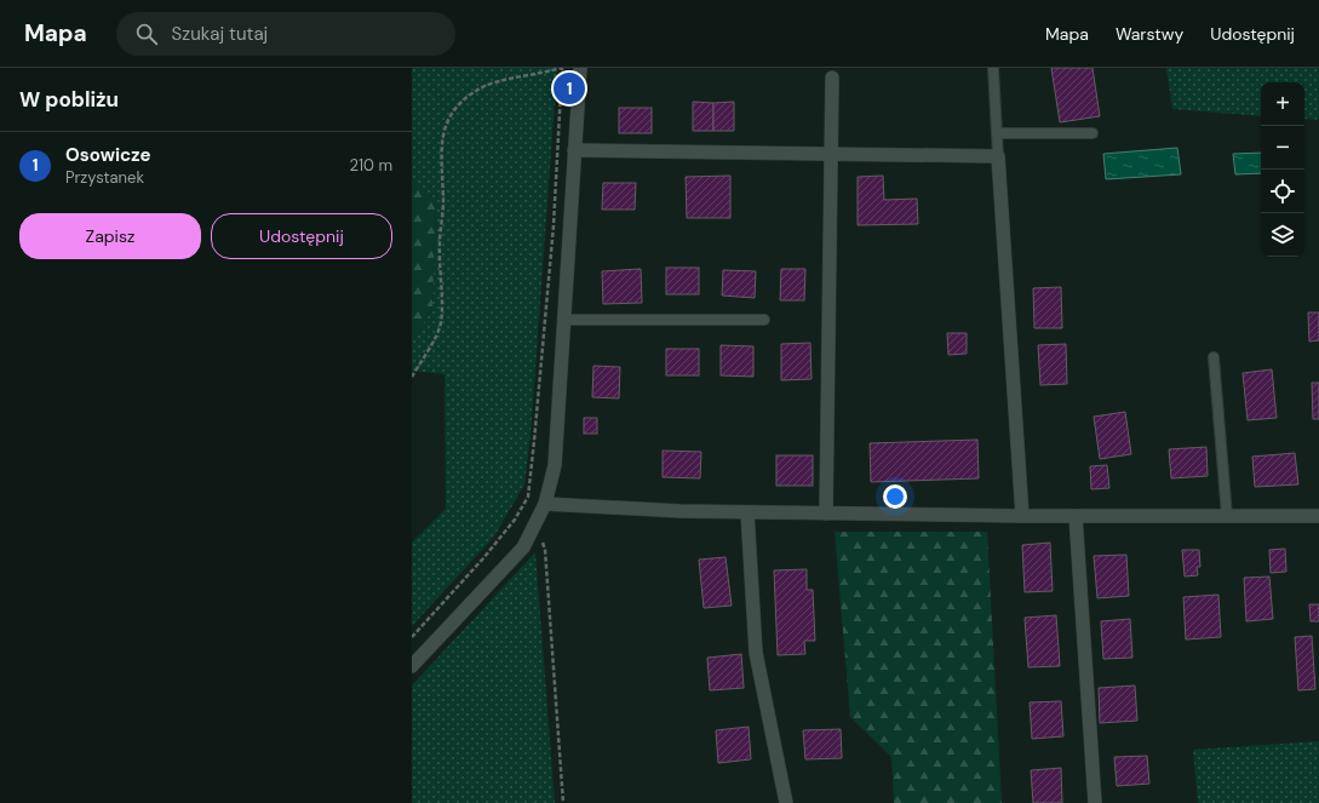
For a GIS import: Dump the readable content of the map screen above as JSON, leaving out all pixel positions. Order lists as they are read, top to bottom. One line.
{"page":{"header":"Mapa","search":"Szukaj tutaj","nav":["Mapa","Warstwy","Udostępnij"],"heading":"W pobliżu","pins":"1","map_buttons":["+","−"],"list":[{"mark":"1","name":"Osowicze","note":"Przystanek","value":"210 m"}],"buttons":["Zapisz","Udostępnij"]}}
